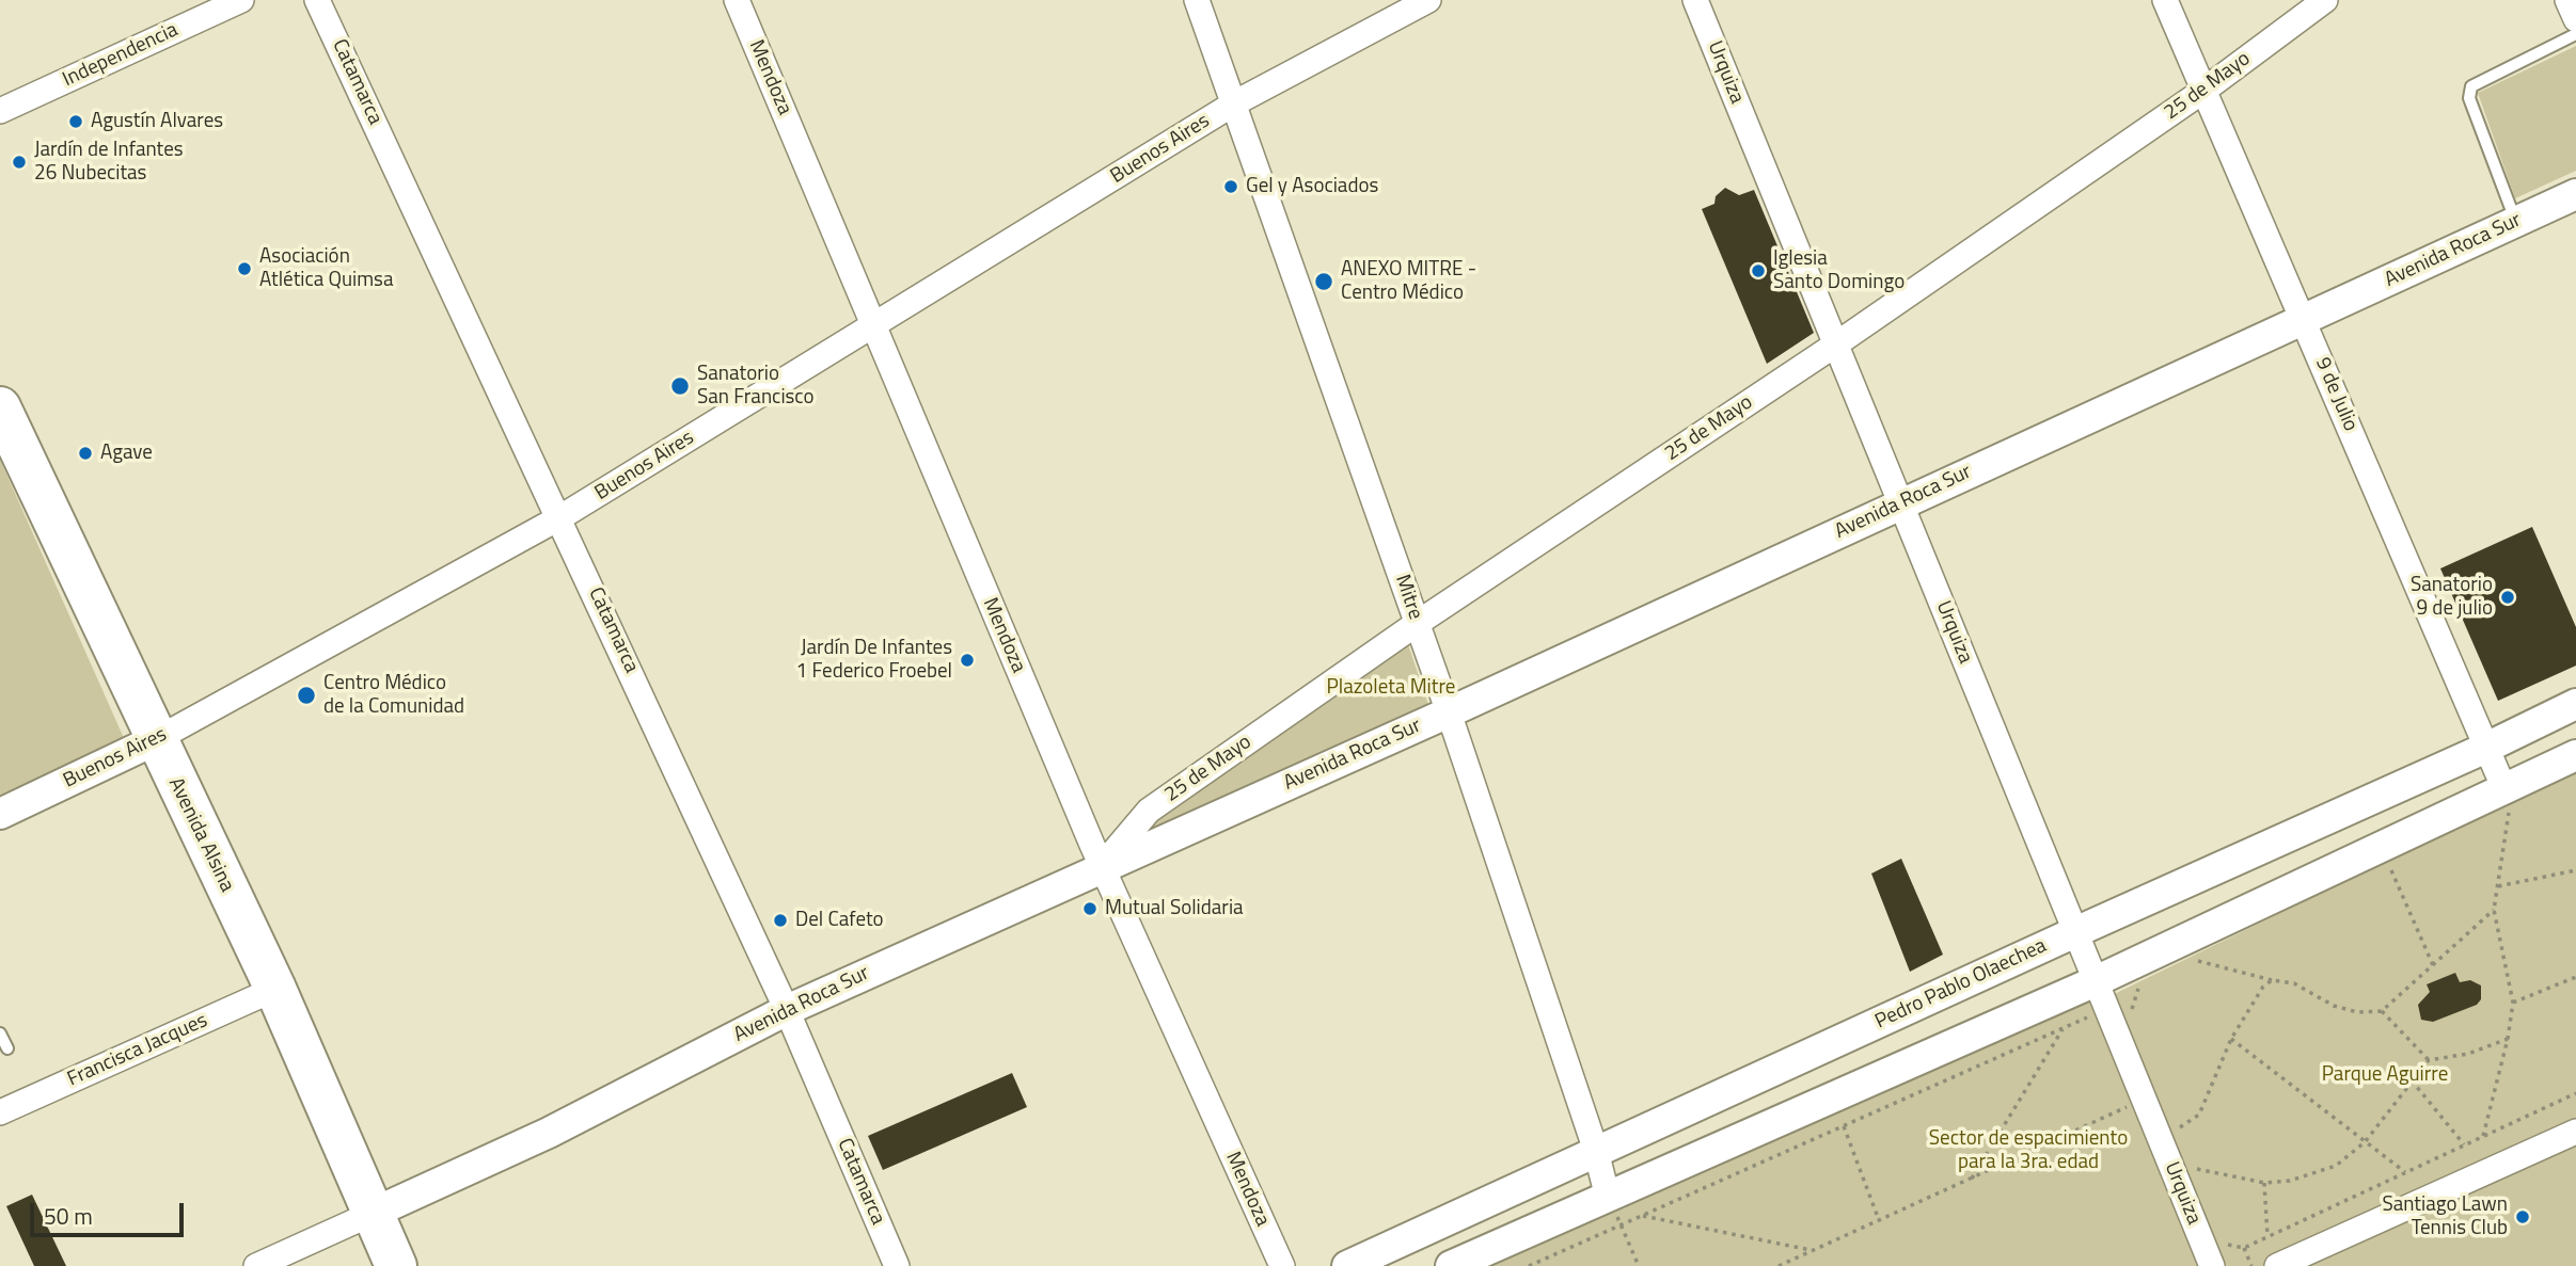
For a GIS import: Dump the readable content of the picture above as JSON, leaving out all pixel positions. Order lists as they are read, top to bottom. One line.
{"streets":{"highway":["Avenida Alsina"],"street":["Independencia","Urquiza","Mendoza","Catamarca","25 de Mayo","Buenos Aires","Avenida Roca Sur","9 de Julio","Mitre","Pedro Pablo Olaechea","Francisca Jacques"]},"crossings":[["Urquiza","25 de Mayo"],["Urquiza","Avenida Roca Sur"],["Urquiza","Pedro Pablo Olaechea"],["Mendoza","25 de Mayo"],["Mendoza","Buenos Aires"],["Mendoza","Avenida Roca Sur"],["Catamarca","Buenos Aires"],["Catamarca","Avenida Roca Sur"],["25 de Mayo","Avenida Roca Sur"],["25 de Mayo","9 de Julio"],["25 de Mayo","Mitre"],["Buenos Aires","Mitre"],["Buenos Aires","Avenida Alsina"],["Avenida Roca Sur","9 de Julio"],["Avenida Roca Sur","Mitre"],["Avenida Roca Sur","Avenida Alsina"],["9 de Julio","Pedro Pablo Olaechea"],["Mitre","Pedro Pablo Olaechea"],["Avenida Alsina","Francisca Jacques"]],"parks":["Plazoleta Mitre","Parque Aguirre","Sector de espacimiento para la 3ra. edad"],"places":["Agustín Alvares","Jardín de Infantes 26 Nubecitas","Gel y Asociados","Asociación Atlética Quimsa","Iglesia Santo Domingo","ANEXO MITRE - Centro Médico","Sanatorio San Francisco","Agave","Sanatorio 9 de julio","Jardín De Infantes 1 Federico Froebel","Centro Médico de la Comunidad","Mutual Solidaria","Del Cafeto","Santiago Lawn Tennis Club"],"scale_bar":"50 m"}
